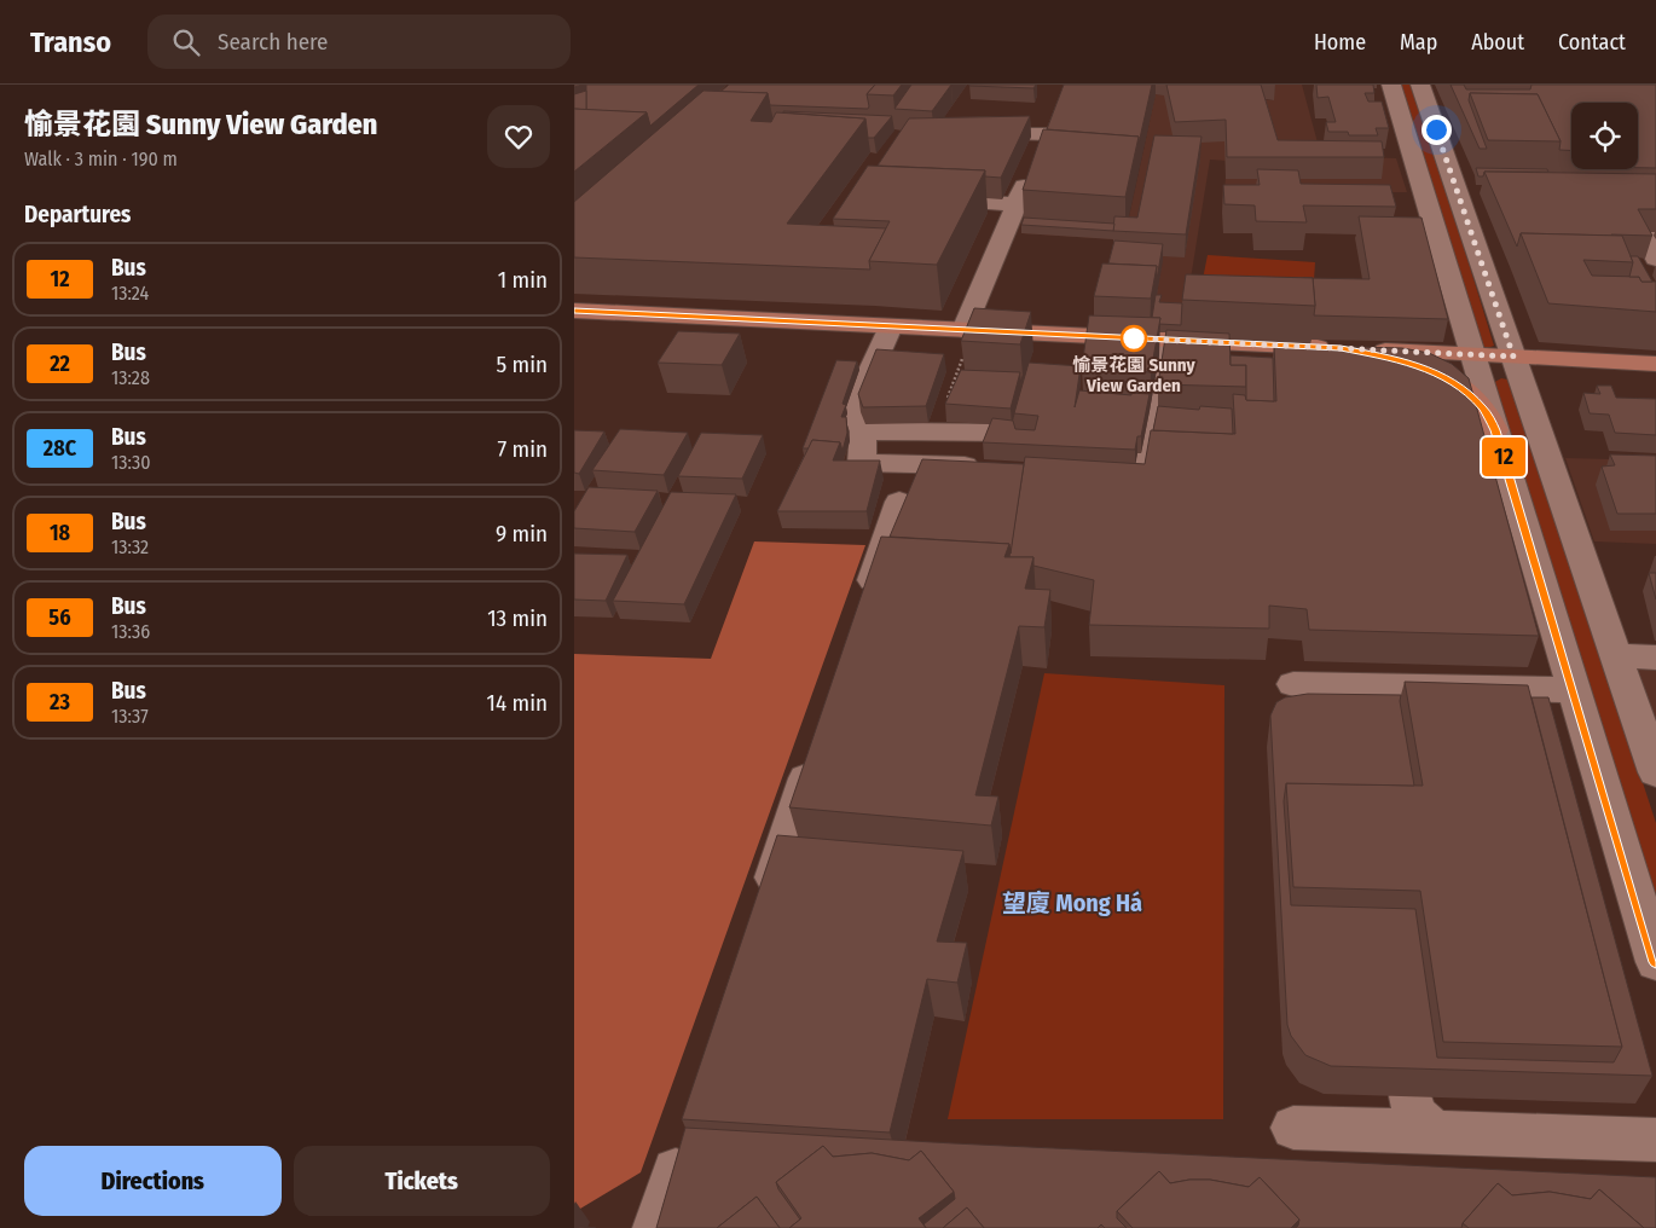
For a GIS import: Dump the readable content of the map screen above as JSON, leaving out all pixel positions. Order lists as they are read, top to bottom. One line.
{"districts":["望廈 Mong Há"],"places":["愉景花園 Sunny View Garden"],"lines":["bus line 12"],"page":{"header":"Transo","search":"Search here","nav":["Home","Map","About","Contact"],"heading":[["愉景花園 Sunny View Garden","Walk · 3 min · 190 m"],"Departures"],"on_map":"12","list":[{"mark":"12","name":"Bus","note":"13:24","value":"1 min"},{"mark":"22","name":"Bus","note":"13:28","value":"5 min"},{"mark":"28C","name":"Bus","note":"13:30","value":"7 min"},{"mark":"18","name":"Bus","note":"13:32","value":"9 min"},{"mark":"56","name":"Bus","note":"13:36","value":"13 min"},{"mark":"23","name":"Bus","note":"13:37","value":"14 min"}],"buttons":["Directions","Tickets"]}}
